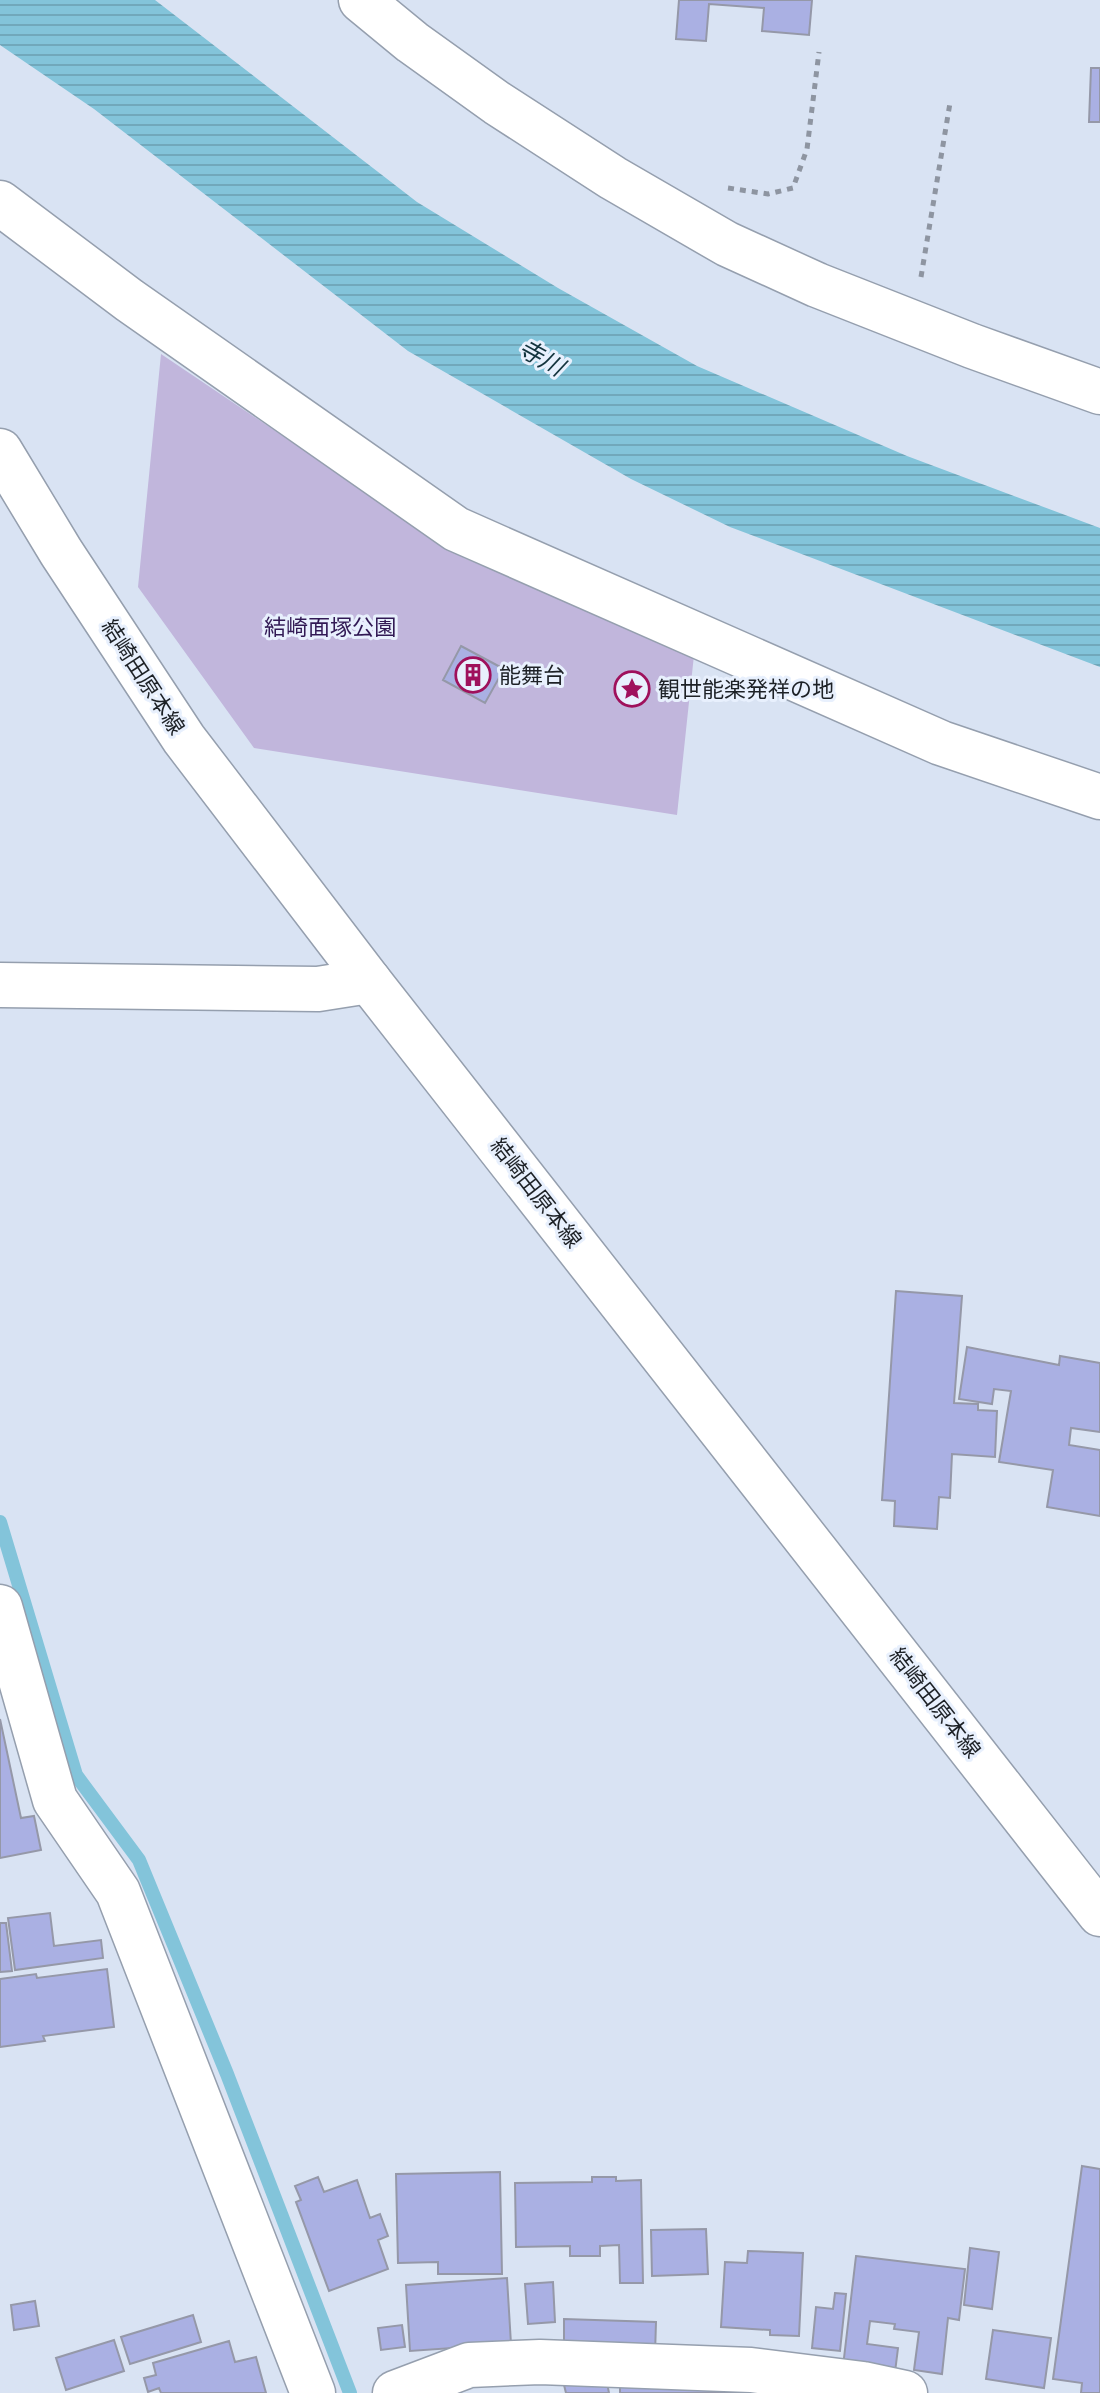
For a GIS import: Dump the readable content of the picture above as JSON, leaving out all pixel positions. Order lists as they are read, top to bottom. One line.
{"streets":{"street":["結崎田原本線"]},"water":["寺川"],"parks":["結崎面塚公園"],"places":{"building":["能舞台"],"place":["観世能楽発祥の地"]}}
